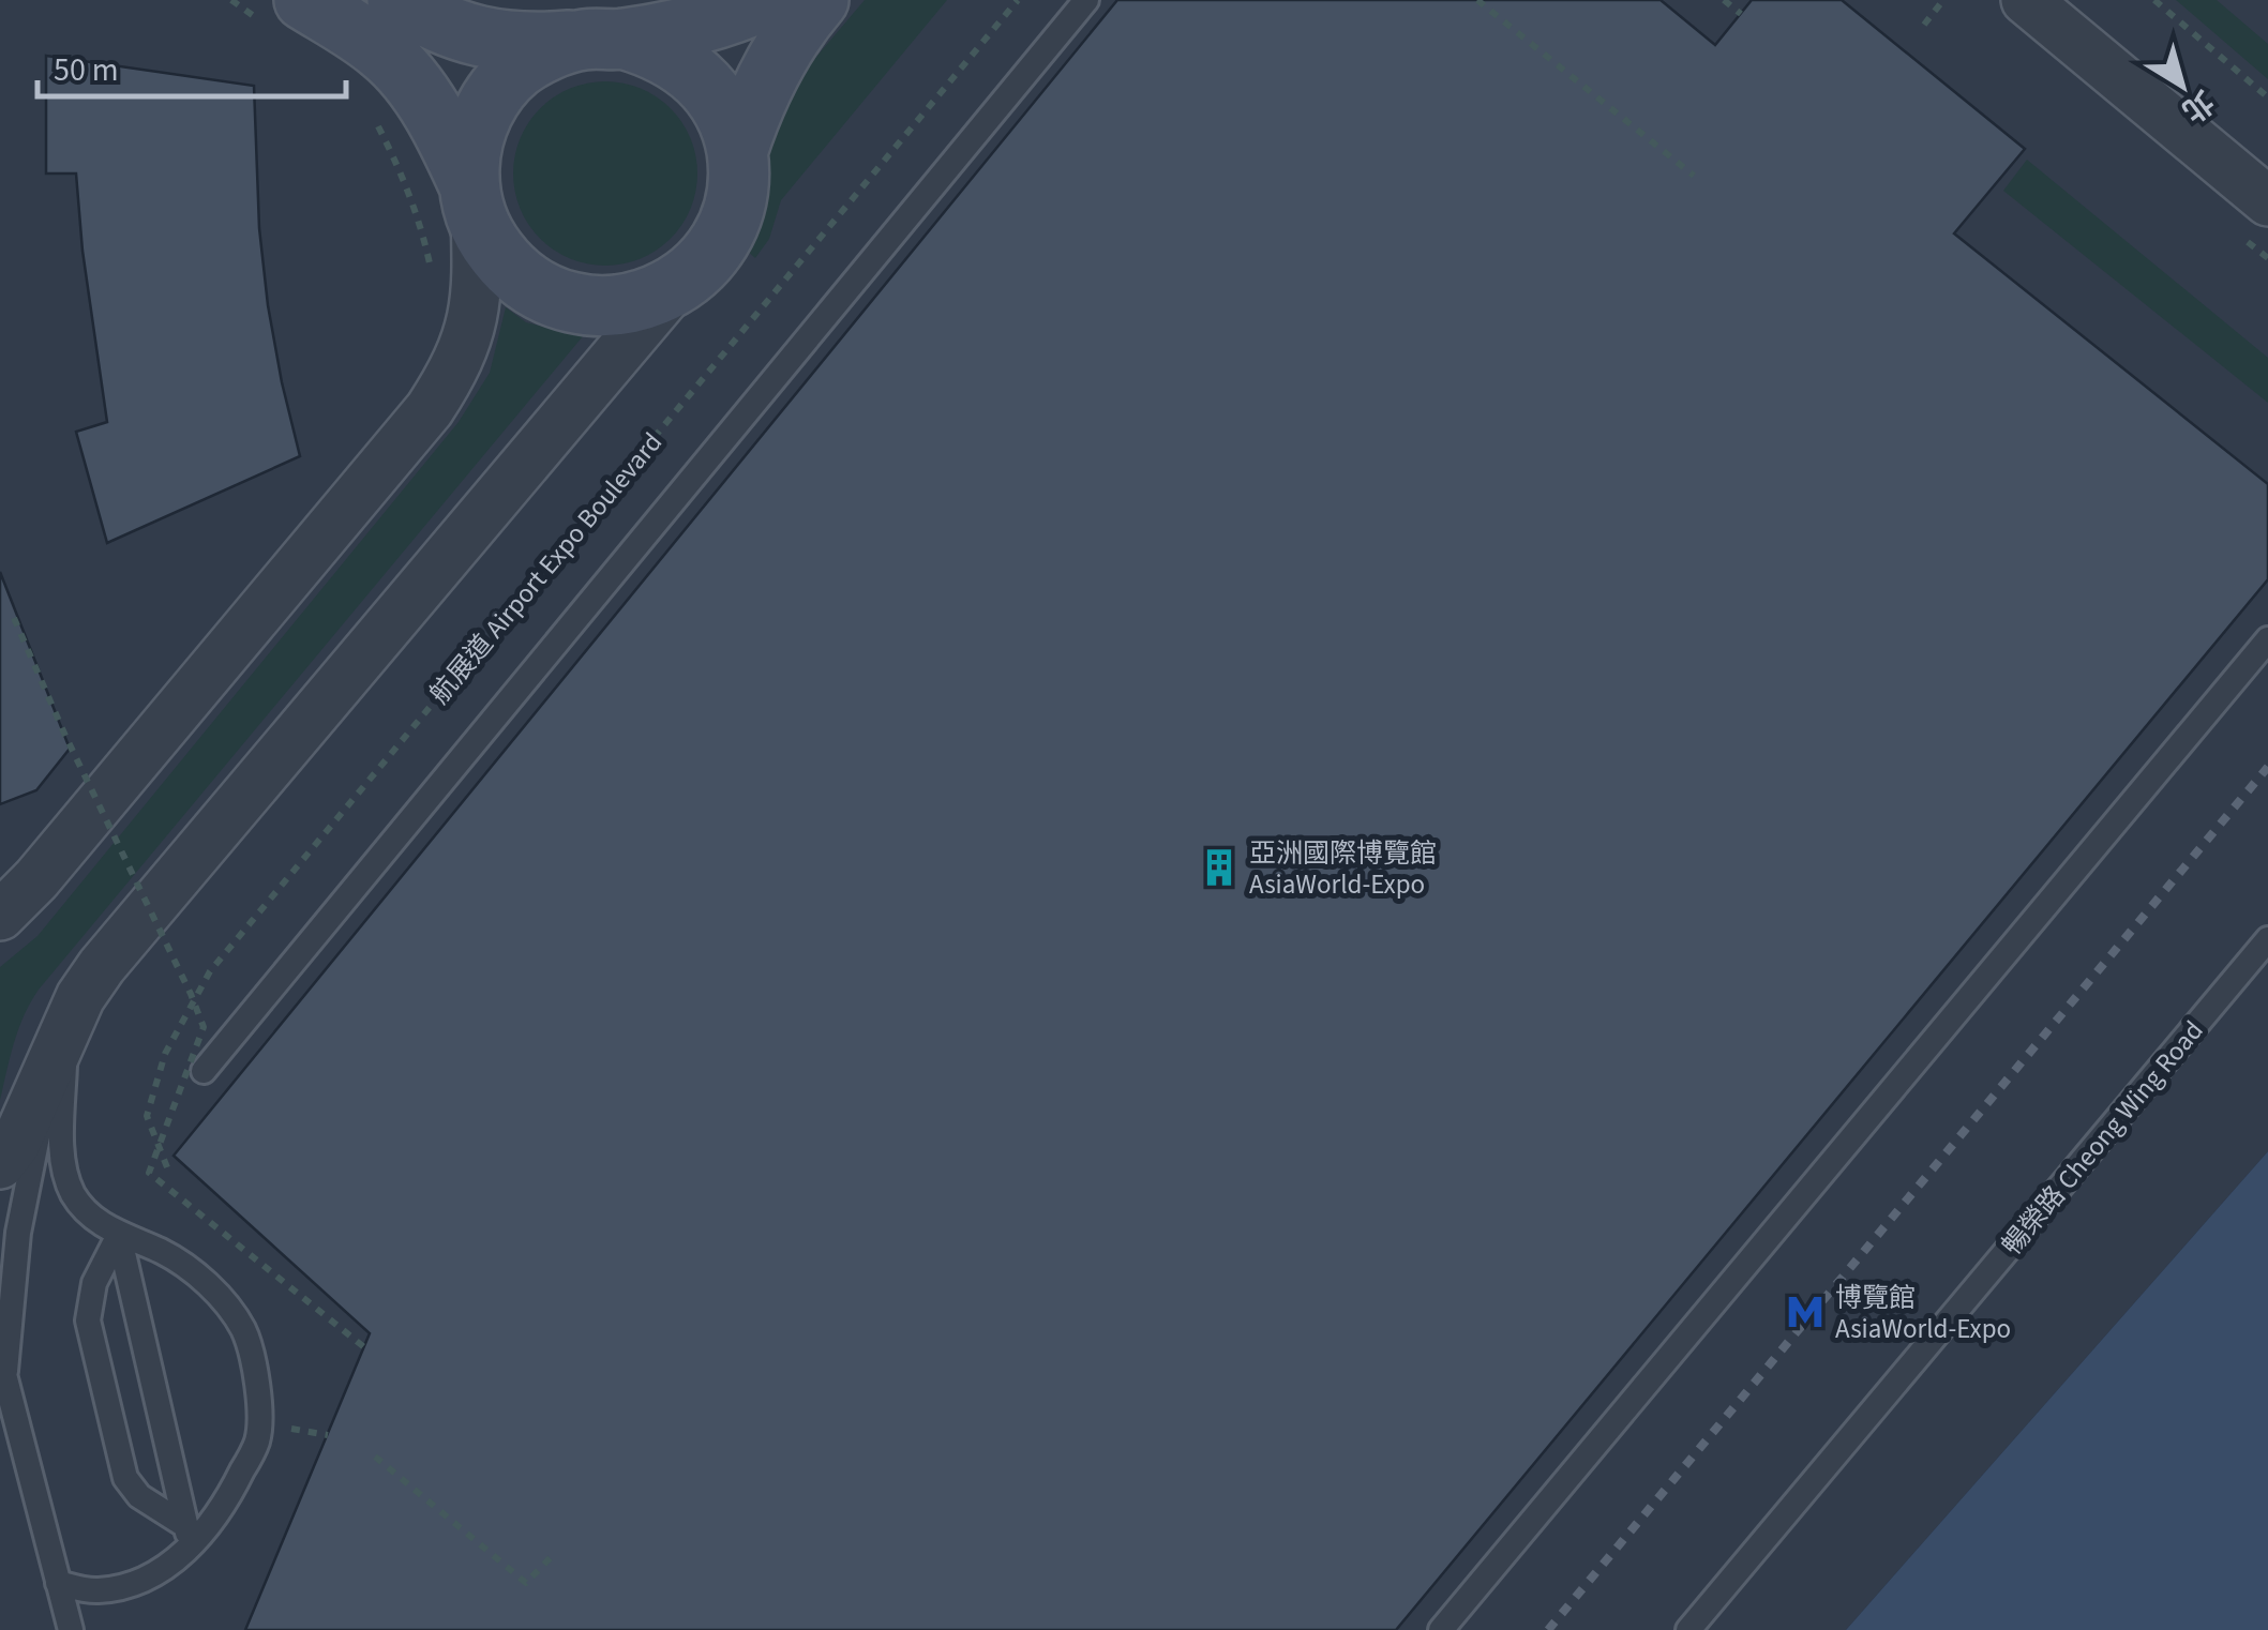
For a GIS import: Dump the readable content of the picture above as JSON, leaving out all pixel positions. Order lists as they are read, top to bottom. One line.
{"streets":{"lane":["暢榮路 Cheong Wing Road"],"path":["航展道 Airport Expo Boulevard"]},"places":{"building":["亞洲國際博覽館 AsiaWorld-Expo"],"metro station":["博覽館 AsiaWorld-Expo"]},"scale_bar":"50 m","north":"bottom right"}
